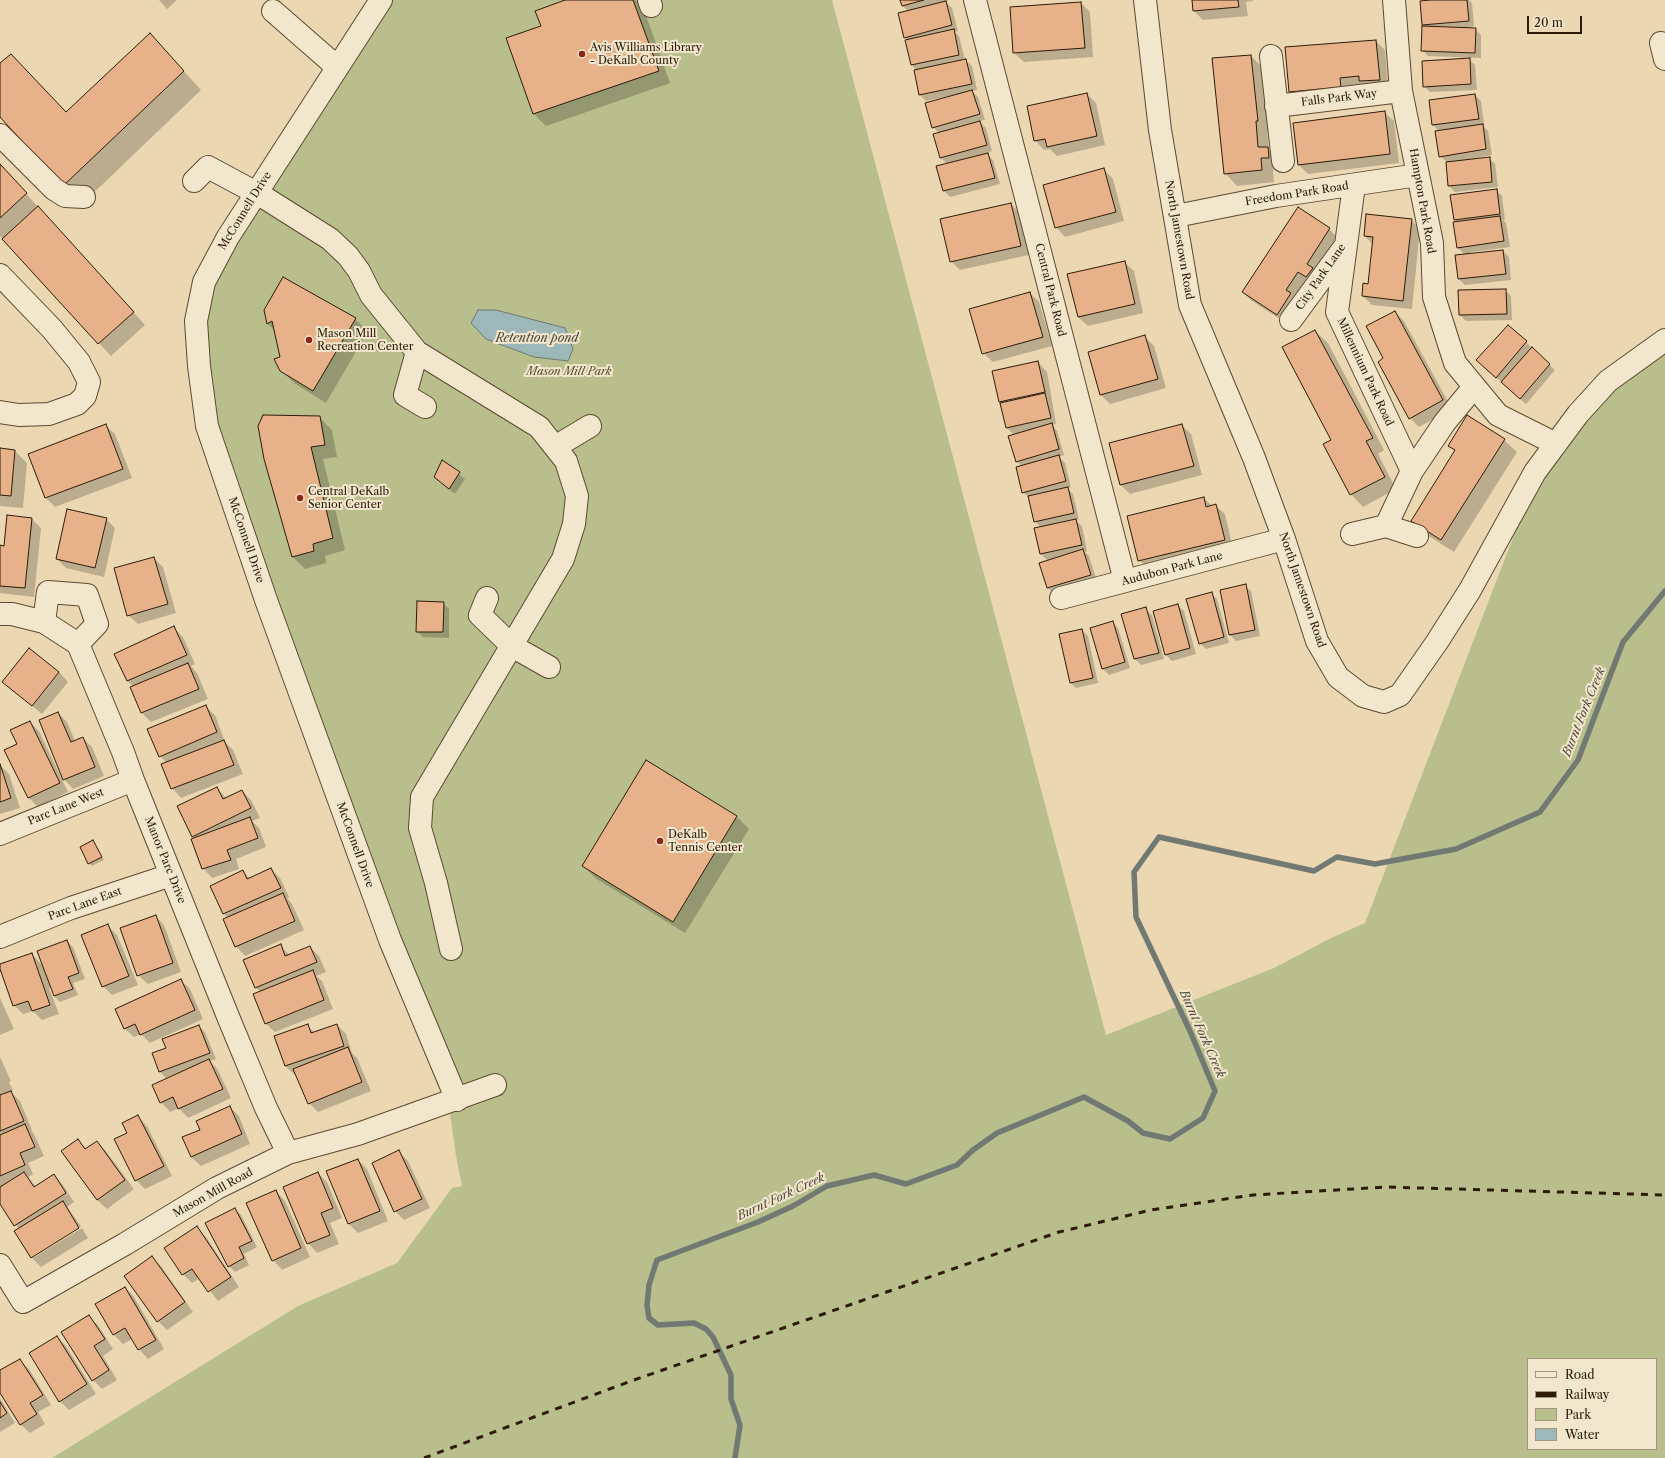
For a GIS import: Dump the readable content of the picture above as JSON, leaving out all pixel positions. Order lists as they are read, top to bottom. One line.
{"streets":{"street":["Falls Park Way","Freedom Park Road","Hampton Park Road","McConnell Drive","North Jamestown Road","City Park Lane","Central Park Road","Millennium Park Road","Audubon Park Lane","Parc Lane West","Manor Parc Drive","Parc Lane East","Mason Mill Road"]},"crossings":[["Falls Park Way","Hampton Park Road"],["Freedom Park Road","Hampton Park Road"],["Freedom Park Road","North Jamestown Road"],["Freedom Park Road","City Park Lane"],["Hampton Park Road","North Jamestown Road"],["McConnell Drive","Mason Mill Road"],["North Jamestown Road","Audubon Park Lane"],["City Park Lane","Millennium Park Road"],["Central Park Road","Audubon Park Lane"],["Parc Lane West","Manor Parc Drive"],["Manor Parc Drive","Parc Lane East"],["Manor Parc Drive","Mason Mill Road"]],"water":["Retention pond","Burnt Fork Creek"],"parks":["Mason Mill Park"],"places":["Avis Williams Library - DeKalb County","Mason Mill Recreation Center","Central DeKalb Senior Center","DeKalb Tennis Center"],"legend":["Road","Railway","Park","Water"],"scale_bar":"20 m"}
